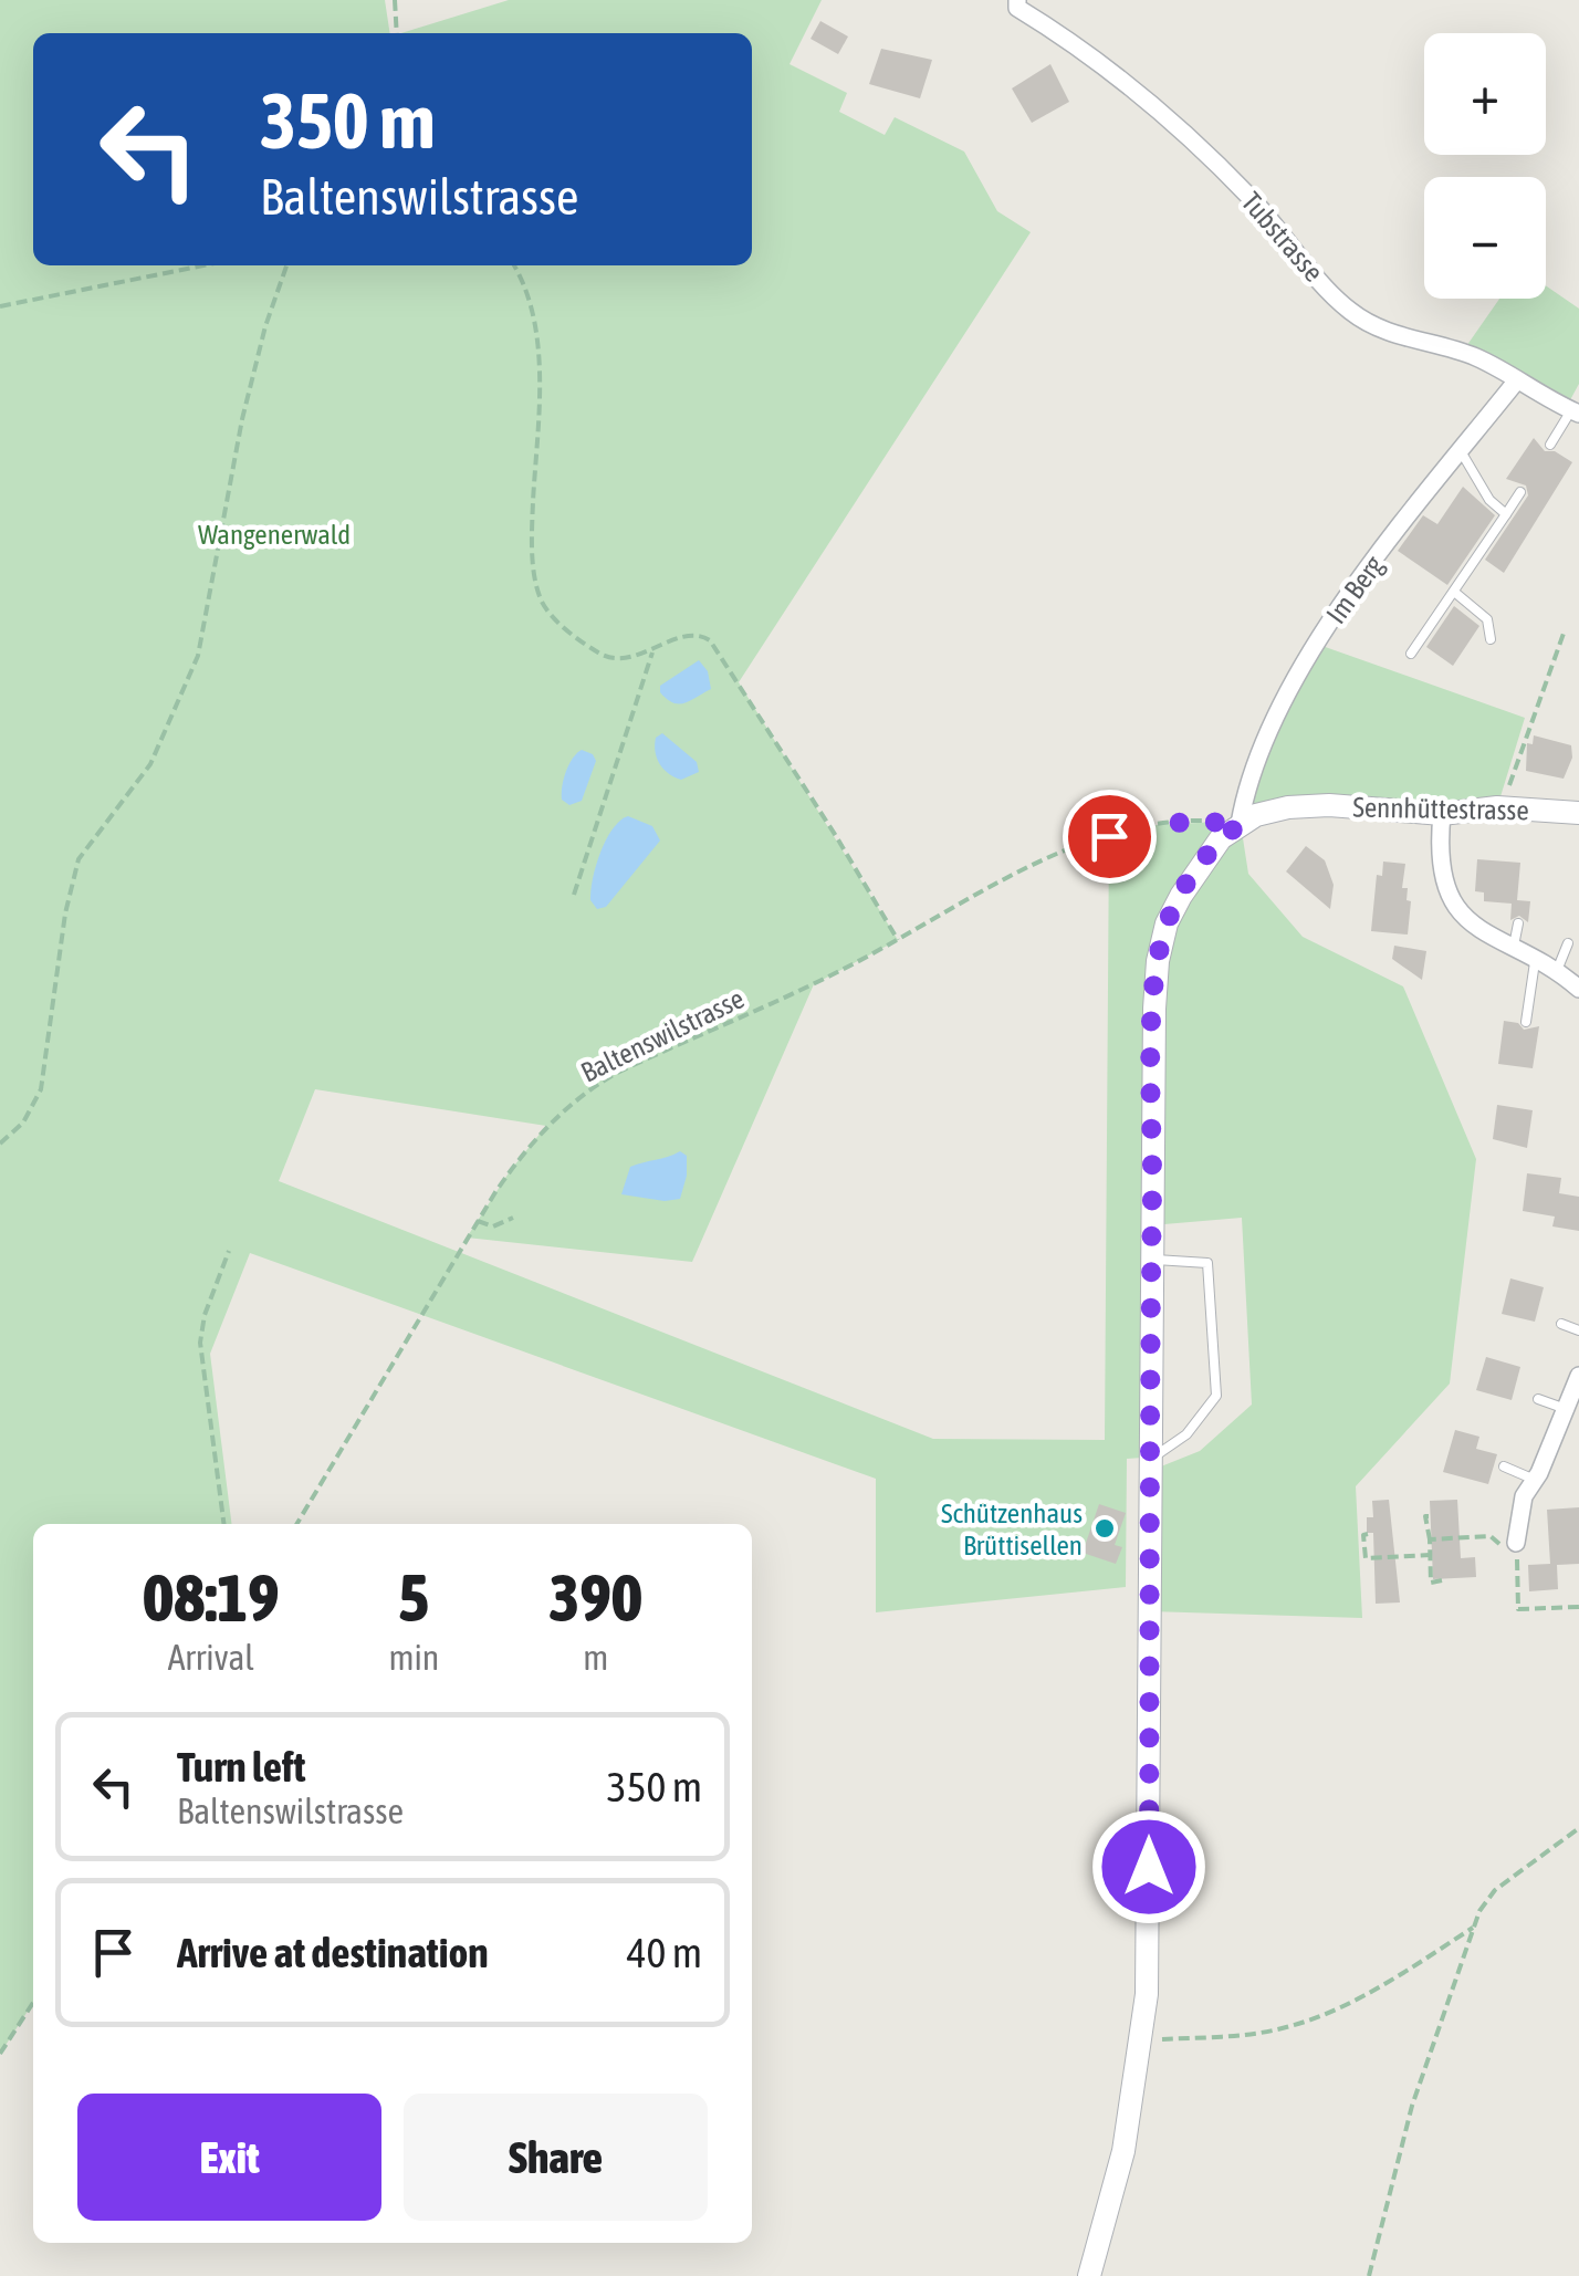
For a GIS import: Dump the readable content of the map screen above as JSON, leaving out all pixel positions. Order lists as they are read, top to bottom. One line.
{"streets":{"street":["Tubstrasse","Im Berg","Sennhüttestrasse"],"path":["Baltenswilstrasse"]},"crossings":[["Tubstrasse","Im Berg"],["Im Berg","Sennhüttestrasse"],["Im Berg","Baltenswilstrasse"],["Sennhüttestrasse","Baltenswilstrasse"]],"parks":["Wangenerwald"],"places":["Schützenhaus Brüttisellen"],"page":{"map_buttons":["+","−"],"turn":["350 m","Baltenswilstrasse"],"eta":["08:19","Arrival","5","min","390","m"],"list":[{"name":"Turn left","note":"Baltenswilstrasse","value":"350 m"},{"name":"Arrive at destination","value":"40 m"}],"buttons":["Exit","Share"]}}
